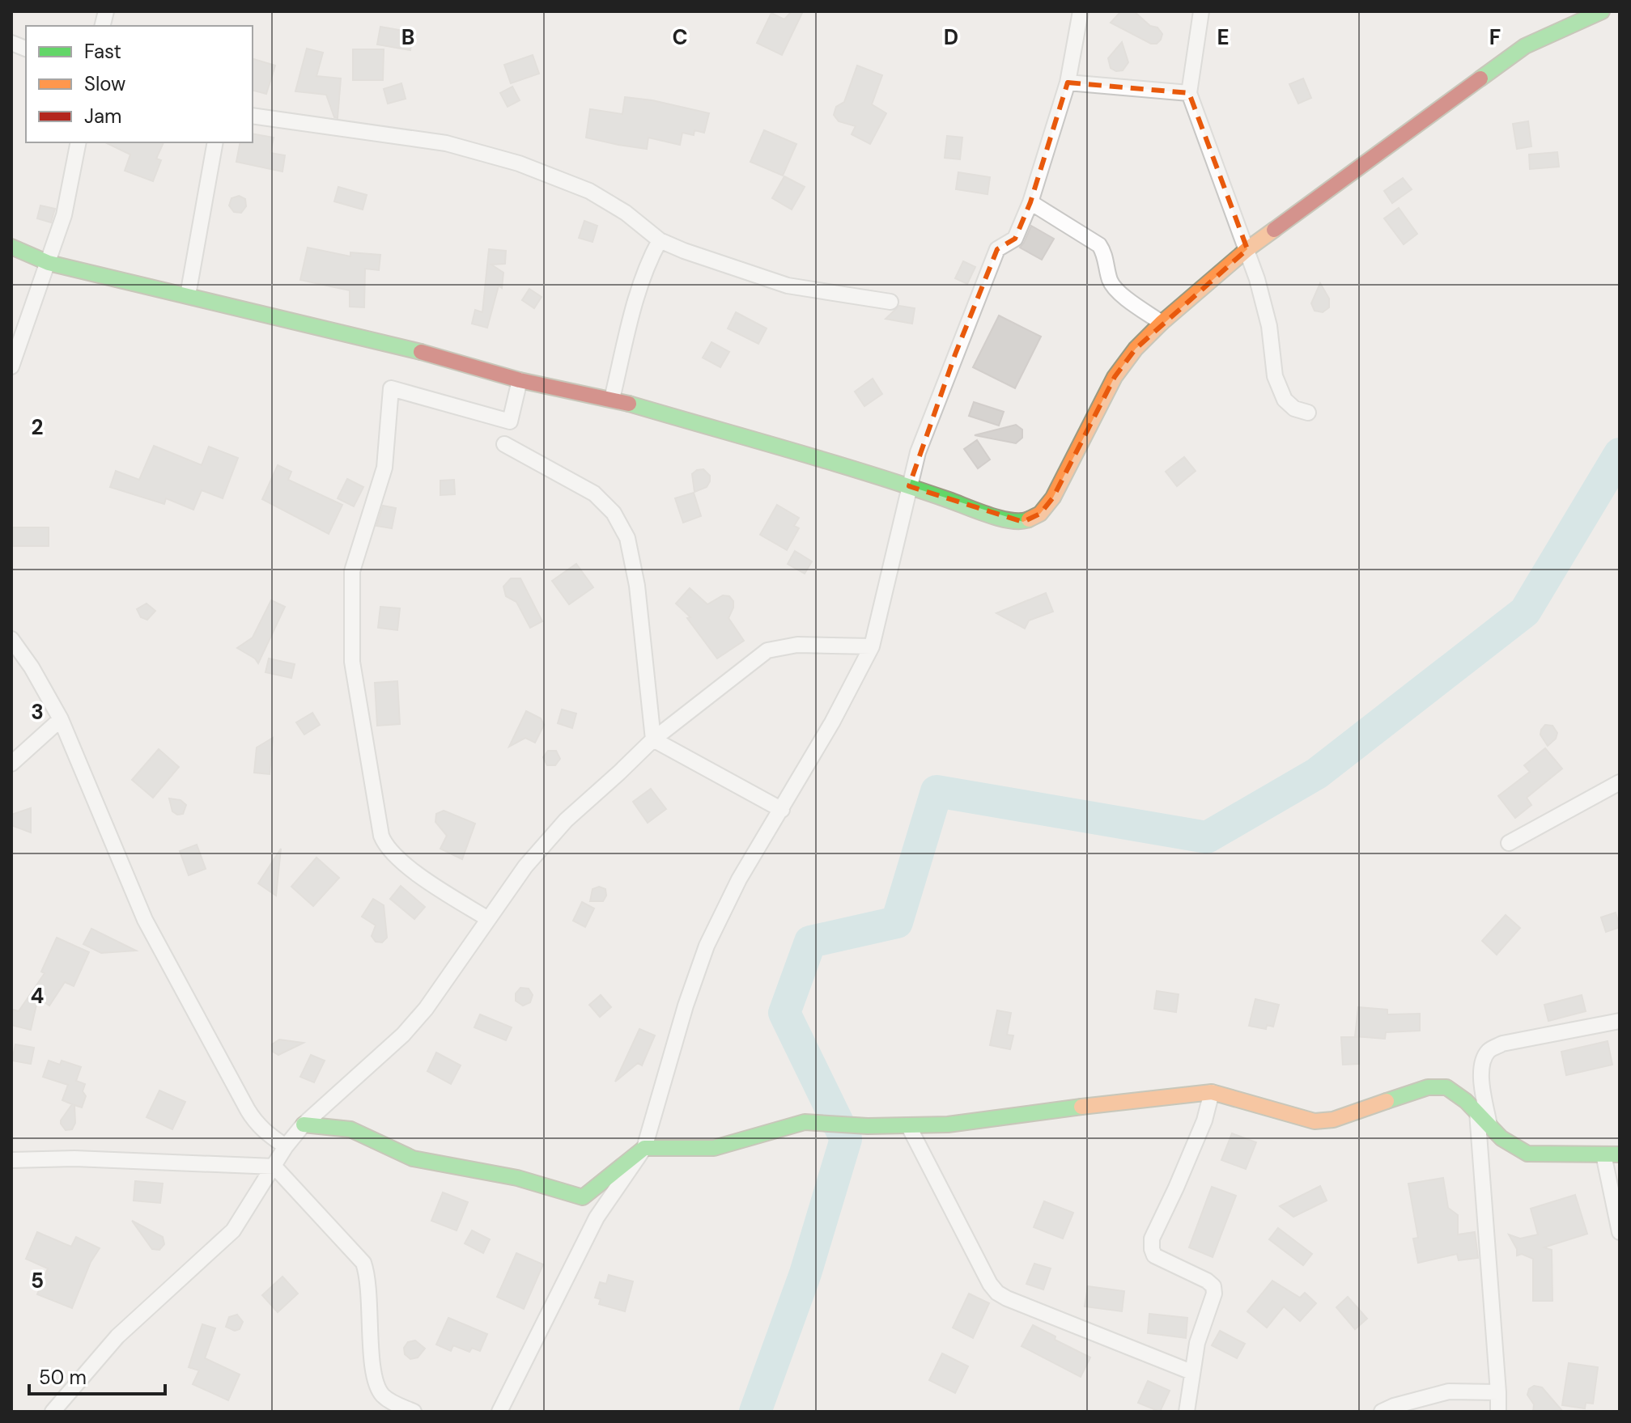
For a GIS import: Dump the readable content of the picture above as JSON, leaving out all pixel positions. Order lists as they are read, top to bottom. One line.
{"legend":["Fast","Slow","Jam"],"scale_bar":"50 m","grid":{"columns":["B","C","D","E","F"],"rows":["2","3","4","5"]}}
